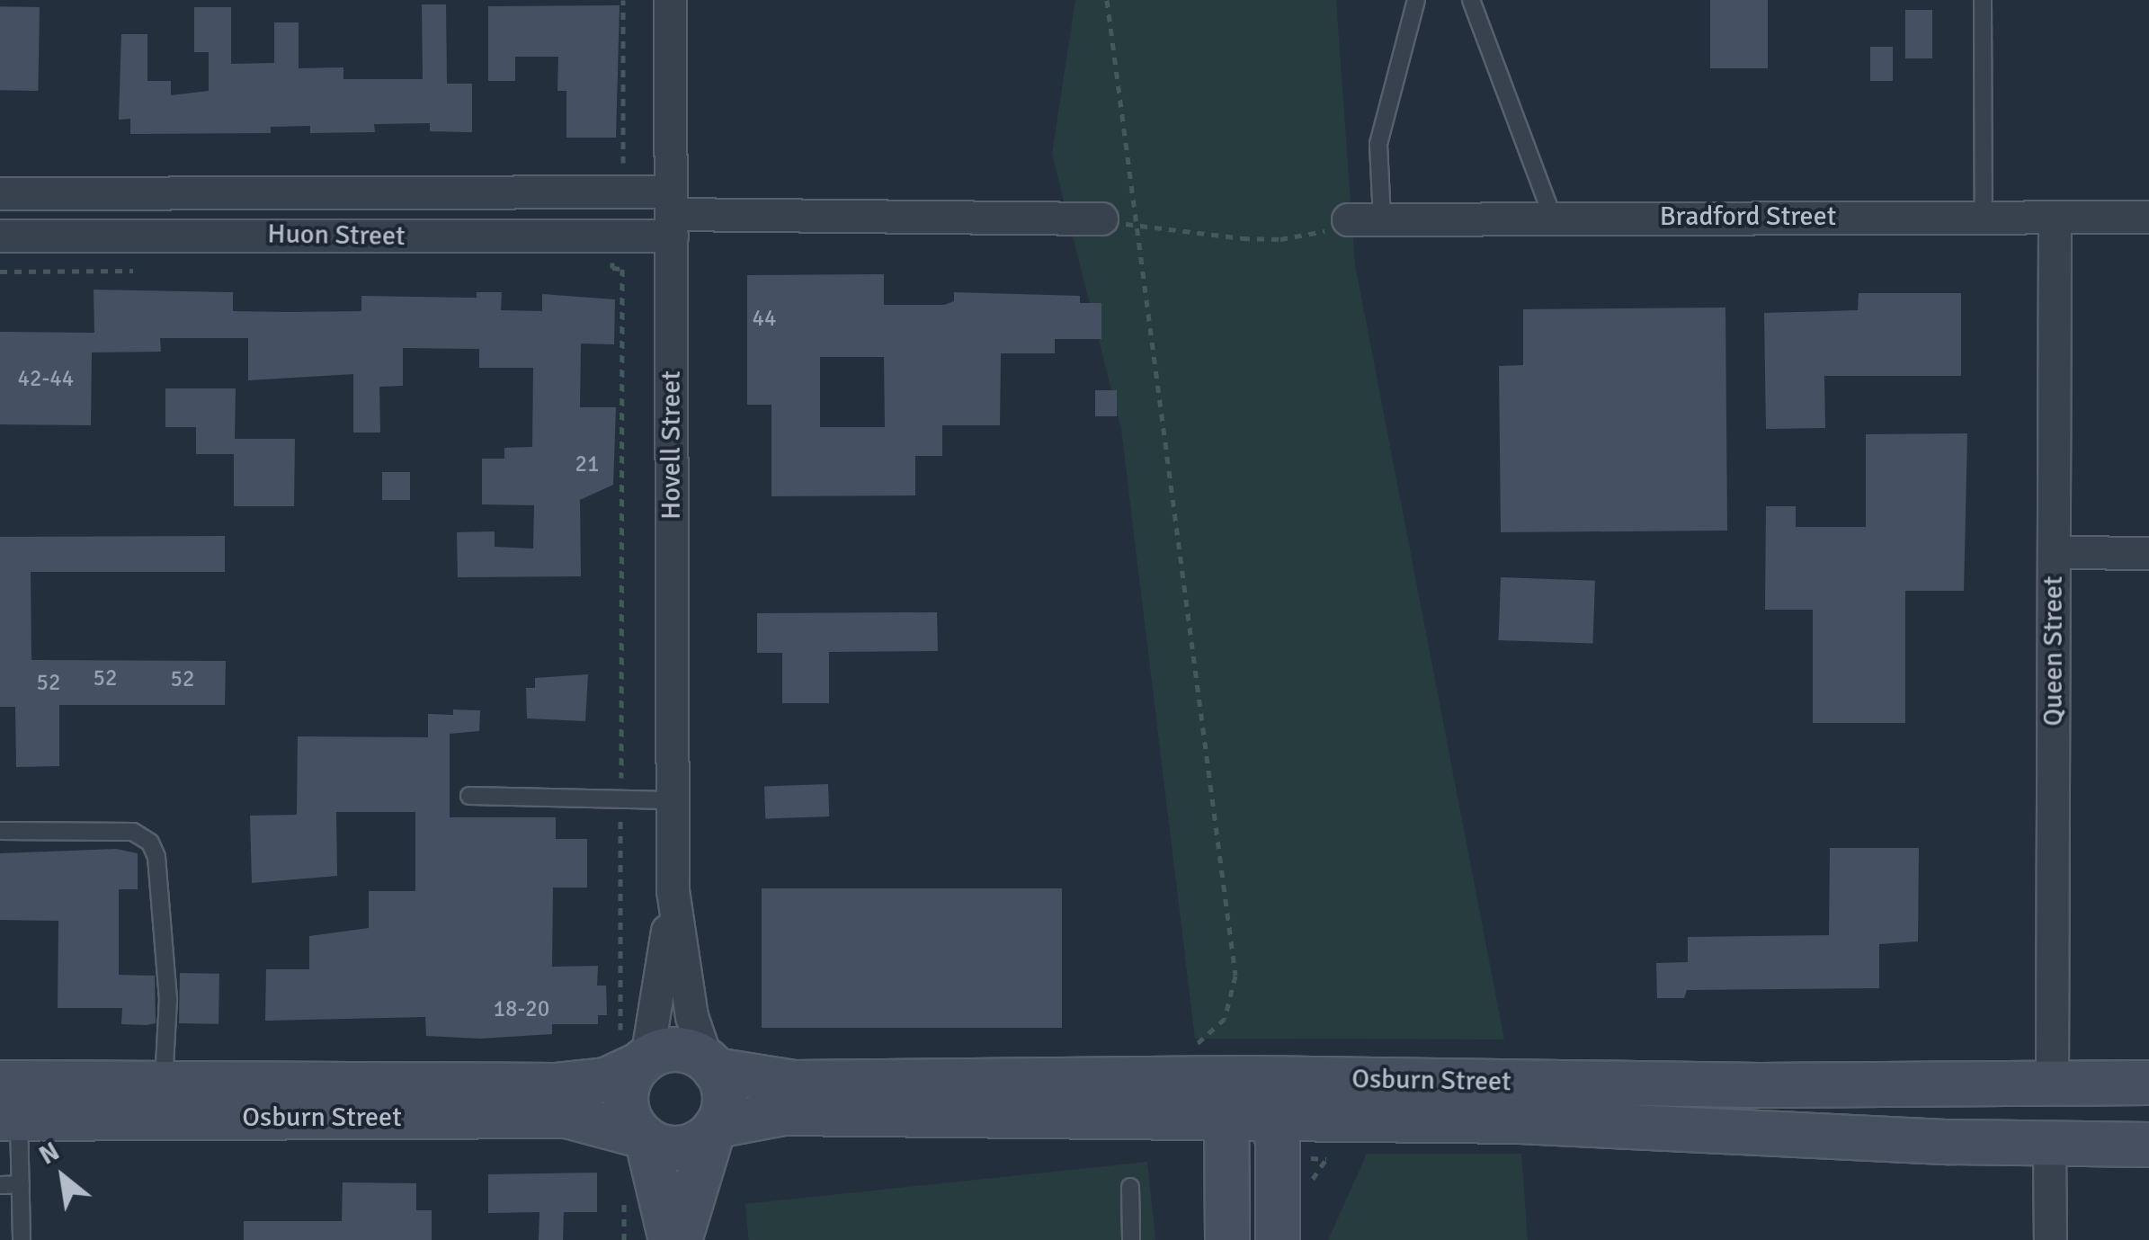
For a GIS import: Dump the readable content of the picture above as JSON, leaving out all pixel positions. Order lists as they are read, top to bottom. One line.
{"streets":{"street":["Bradford Street","Huon Street","Hovell Street","Queen Street","Osburn Street"]},"crossings":[["Bradford Street","Queen Street"],["Huon Street","Hovell Street"],["Hovell Street","Osburn Street"],["Queen Street","Osburn Street"]],"house_numbers":["44","42-44","21","52","52","52","18-20"],"north":"top left"}
